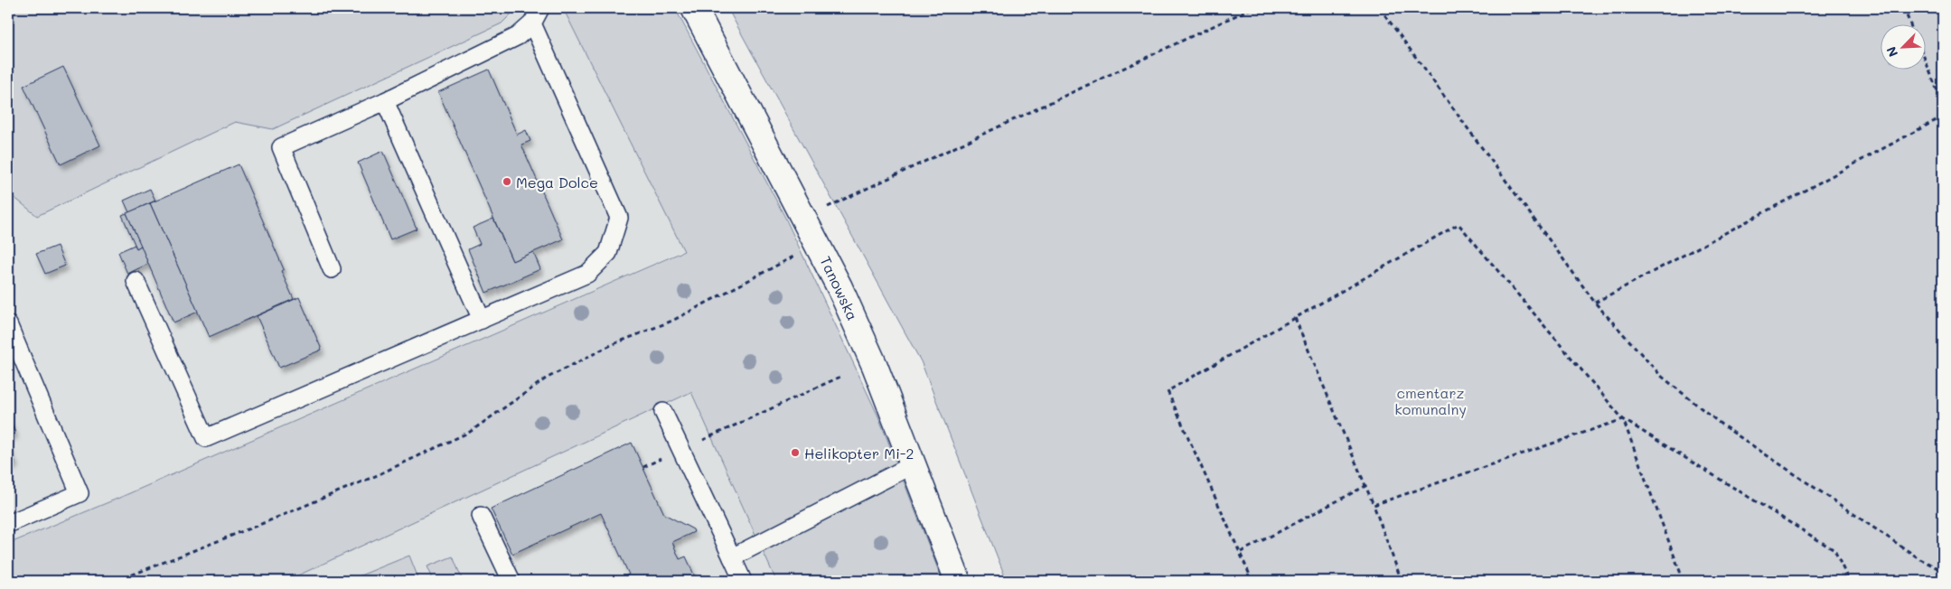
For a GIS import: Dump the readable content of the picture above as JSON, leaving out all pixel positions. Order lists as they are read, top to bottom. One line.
{"streets":{"main road":["Tanowska"]},"parks":["cmentarz komunalny"],"places":["Mega Dolce","Helikopter Mi-2"],"north":"bottom left"}
